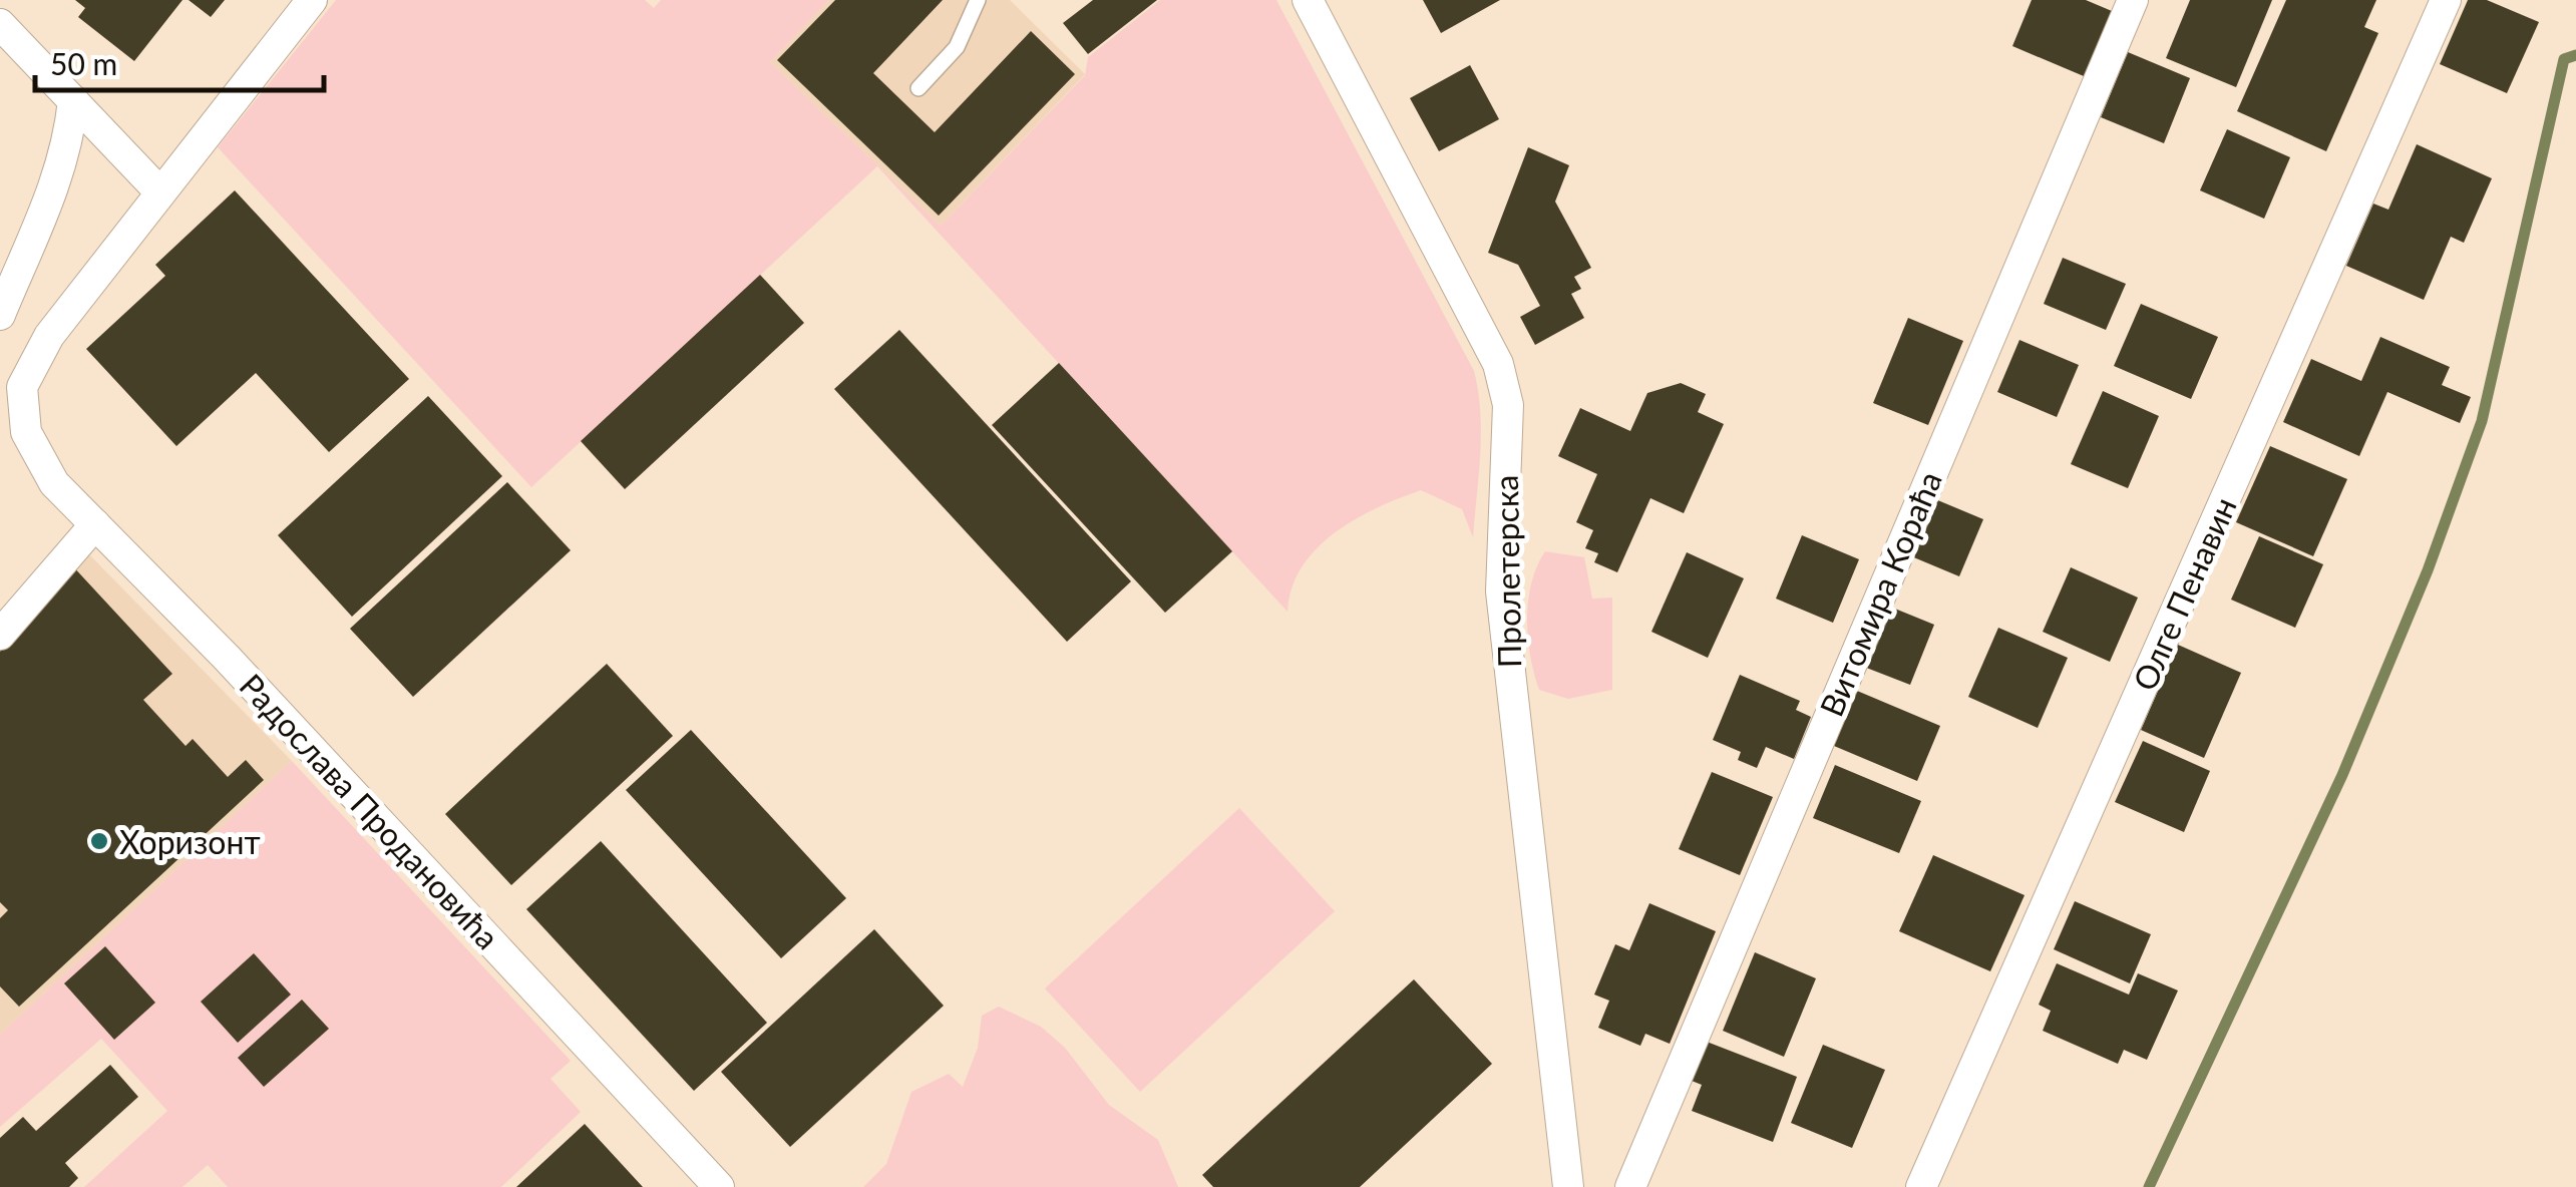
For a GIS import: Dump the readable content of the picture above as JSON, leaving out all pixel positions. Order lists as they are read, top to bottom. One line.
{"streets":{"street":["Пролетерска","Витомира Кораћа","Олге Пенавин","Радослава Продановића"]},"places":["Хоризонт"],"scale_bar":"50 m"}
